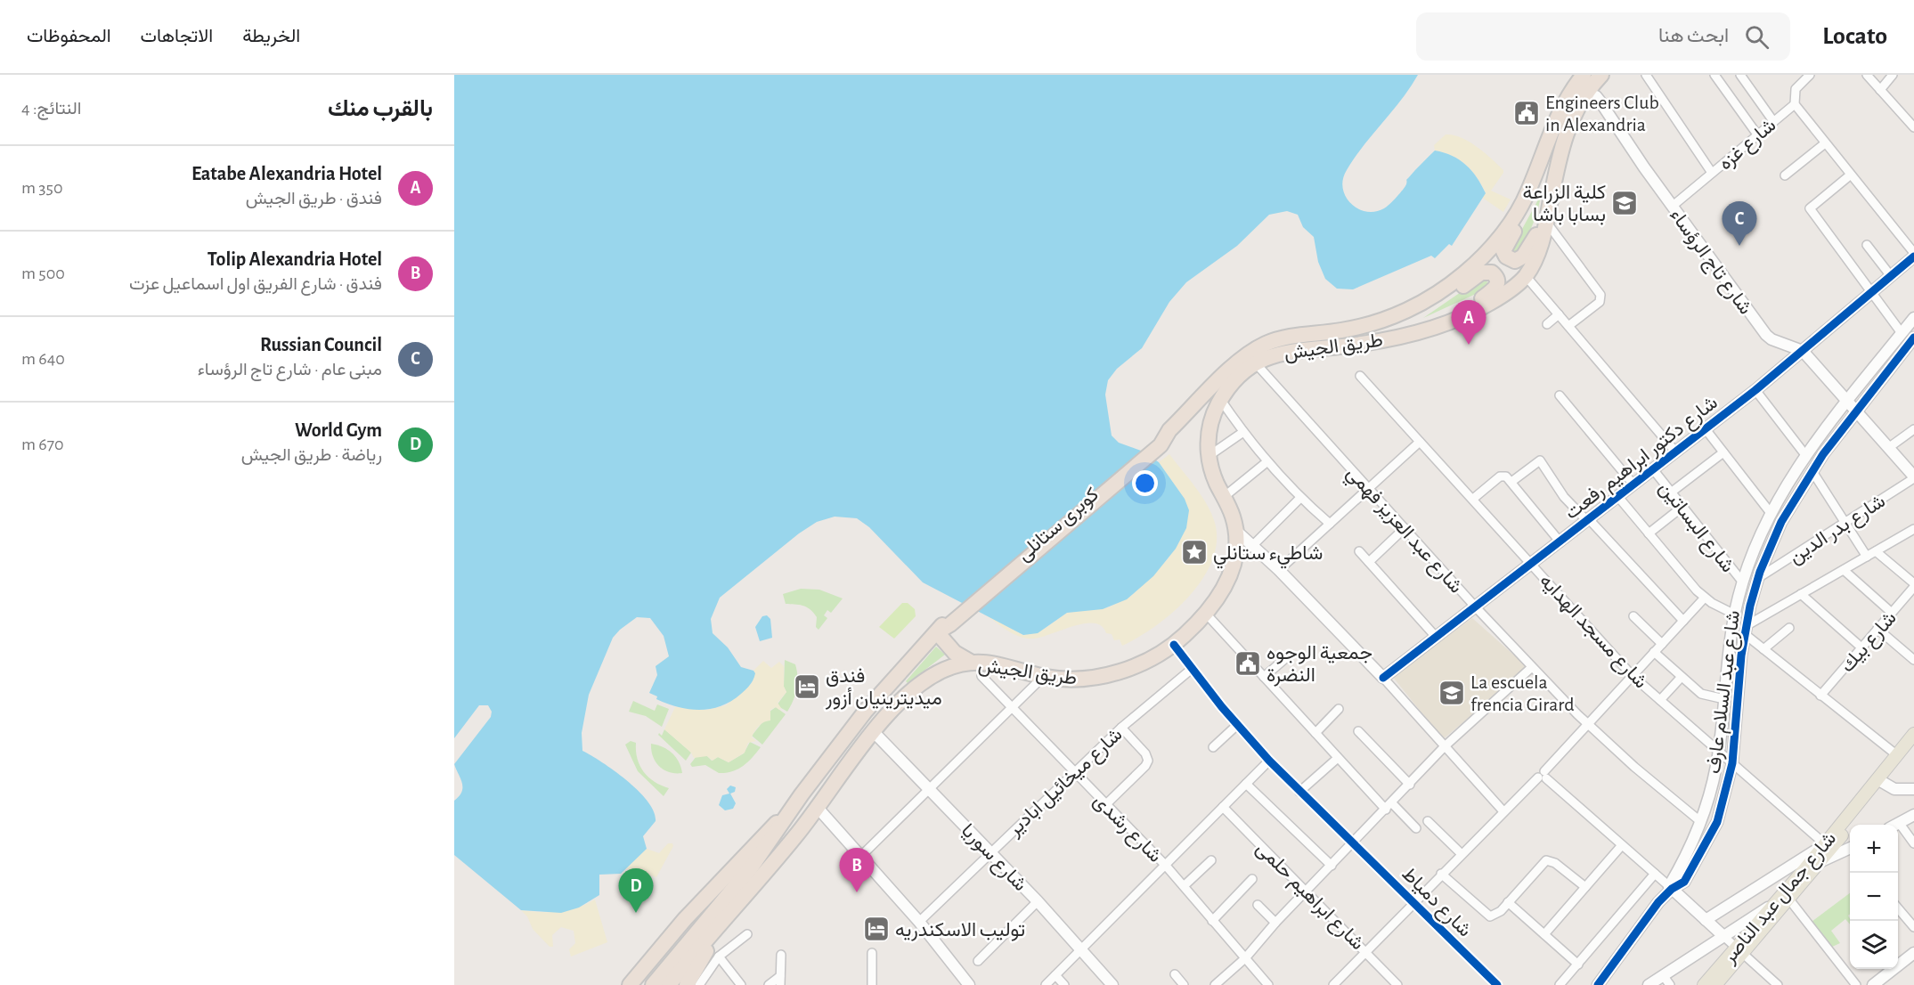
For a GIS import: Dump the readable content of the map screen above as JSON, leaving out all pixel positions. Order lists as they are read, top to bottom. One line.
{"streets":{"highway":["طريق الجيش","كوبرى ستانلى"],"main road":["شارع جمال عبد الناصر"],"street":["شارع غزه","شارع تاج الرؤساء","شارع دكتور ابراهيم رفعت","شارع البساتين","شارع بدر الدين","شارع عبد العزيز فهمي","شارع مسجد الهدايه","شارع بيك","شارع عبد السلام عارف","شارع ميخائيل ابادير","شارع رشدى","شارع سوريا","شارع ابراهيم حلمى","شارع دمياط"]},"crossings":[["شارع غزه","شارع تاج الرؤساء"],["شارع تاج الرؤساء","طريق الجيش"],["شارع تاج الرؤساء","شارع دكتور ابراهيم رفعت"],["شارع تاج الرؤساء","شارع بدر الدين"],["شارع تاج الرؤساء","شارع عبد السلام عارف"],["طريق الجيش","كوبرى ستانلى"],["طريق الجيش","شارع عبد العزيز فهمي"],["طريق الجيش","شارع سوريا"],["طريق الجيش","شارع دمياط"],["شارع دكتور ابراهيم رفعت","شارع البساتين"],["شارع دكتور ابراهيم رفعت","شارع عبد العزيز فهمي"],["شارع دكتور ابراهيم رفعت","شارع مسجد الهدايه"],["شارع البساتين","شارع عبد السلام عارف"],["شارع بدر الدين","شارع عبد السلام عارف"],["شارع عبد العزيز فهمي","شارع عبد السلام عارف"],["شارع مسجد الهدايه","شارع عبد السلام عارف"],["شارع مسجد الهدايه","شارع جمال عبد الناصر"],["شارع ميخائيل ابادير","شارع رشدى"],["شارع ميخائيل ابادير","شارع سوريا"],["شارع ميخائيل ابادير","شارع دمياط"]],"places":{"public building":["Engineers Club in Alexandria","جمعية الوجوه النضرة"],"school or university":["كلية الزراعة بسابا باشا","La escuela frencia Girard"],"place":["شاطيء ستانلي"],"hotel":["فندق ميديترينيان أزور","توليب الاسكندريه"]},"page":{"header":"Locato","search":"ابحث هنا","nav":["الخريطة","الاتجاهات","المحفوظات"],"heading":["بالقرب منك","النتائج: 4"],"list":[{"mark":"A","name":"Eatabe Alexandria Hotel","note":"فندق · طريق الجيش","value":"350 m"},{"mark":"B","name":"Tolip Alexandria Hotel","note":"فندق · شارع الفريق اول اسماعيل عزت","value":"500 m"},{"mark":"C","name":"Russian Council","note":"مبنى عام · شارع تاج الرؤساء","value":"640 m"},{"mark":"D","name":"World Gym","note":"رياضة · طريق الجيش","value":"670 m"}],"pins":["C","A","B","D"],"map_buttons":["+","−"]}}
